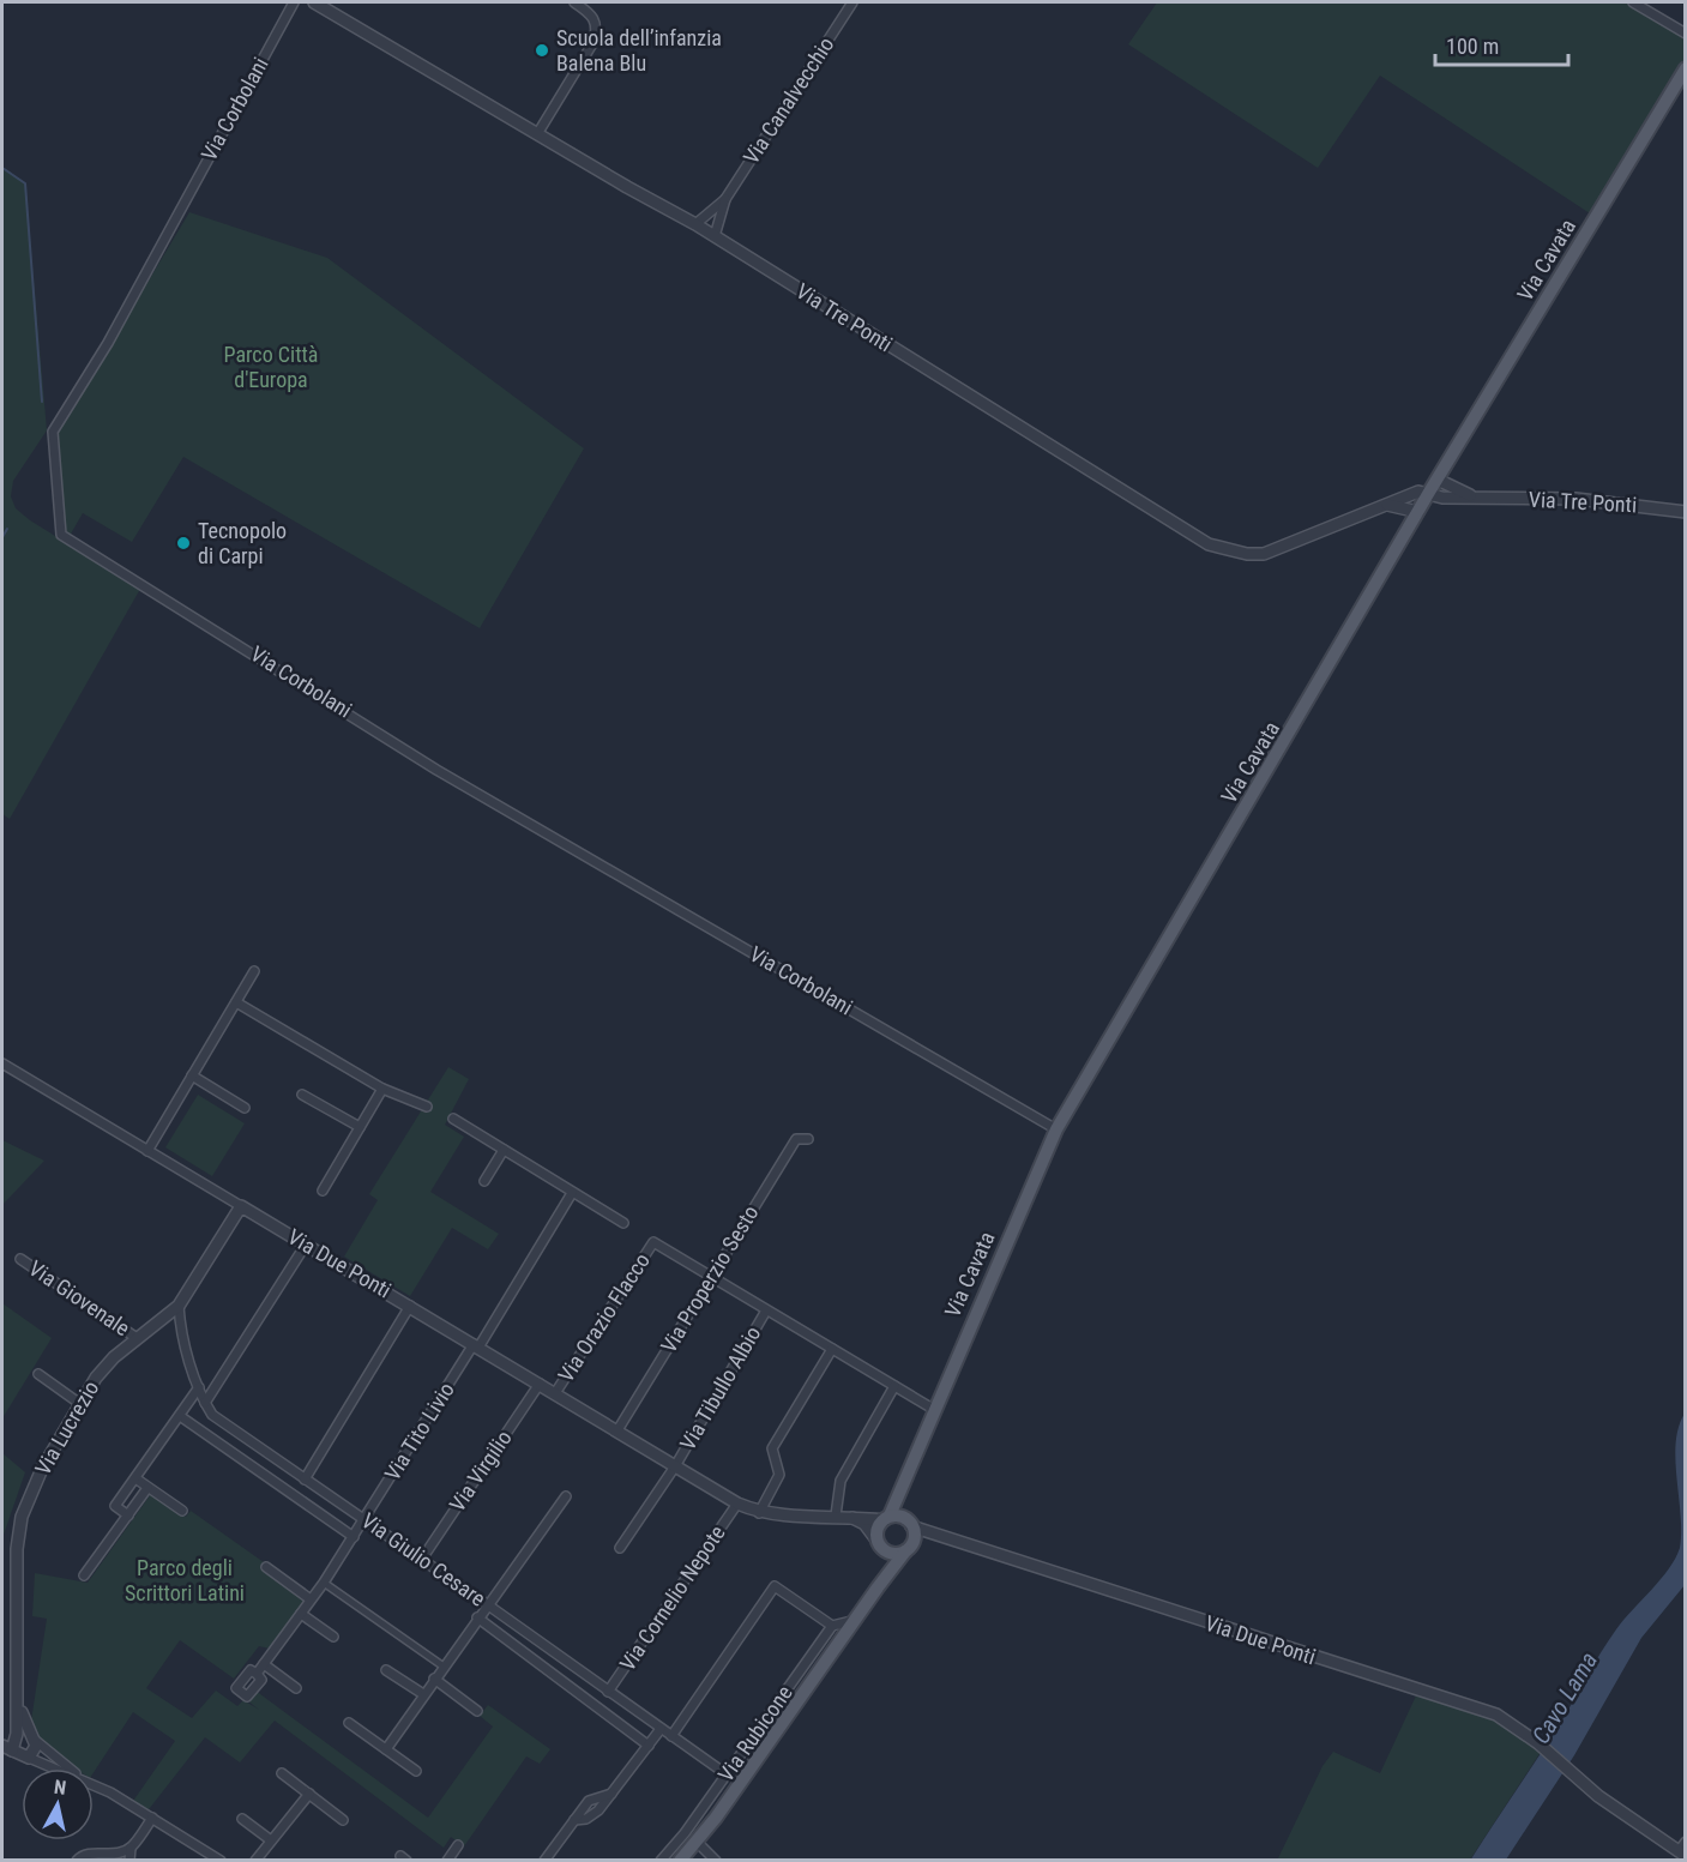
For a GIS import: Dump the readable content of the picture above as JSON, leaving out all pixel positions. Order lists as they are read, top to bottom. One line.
{"streets":{"main road":["Via Cavata"],"street":["Via Canalvecchio","Via Corbolani","Via Tre Ponti","Via Due Ponti","Via Properzio Sesto","Via Giovenale","Via Orazio Flacco","Via Tibullo Albio","Via Lucrezio","Via Tito Livio","Via Virgilio","Via Giulio Cesare","Via Cornelio Nepote","Via Rubicone"]},"crossings":[["Via Canalvecchio","Via Tre Ponti"],["Via Corbolani","Via Cavata"],["Via Cavata","Via Tre Ponti"],["Via Cavata","Via Due Ponti"],["Via Due Ponti","Via Properzio Sesto"],["Via Due Ponti","Via Orazio Flacco"],["Via Due Ponti","Via Tibullo Albio"],["Via Due Ponti","Via Lucrezio"],["Via Due Ponti","Via Tito Livio"],["Via Due Ponti","Via Virgilio"],["Via Due Ponti","Via Cornelio Nepote"],["Via Properzio Sesto","Via Orazio Flacco"],["Via Giovenale","Via Lucrezio"],["Via Lucrezio","Via Giulio Cesare"],["Via Tito Livio","Via Giulio Cesare"],["Via Virgilio","Via Giulio Cesare"],["Via Giulio Cesare","Via Cornelio Nepote"],["Via Giulio Cesare","Via Rubicone"]],"water":["Cavo Lama"],"parks":["Parco Città d'Europa","Parco degli Scrittori Latini"],"places":["Scuola dell’infanzia Balena Blu","Tecnopolo di Carpi"],"scale_bar":"100 m","north":"top"}
